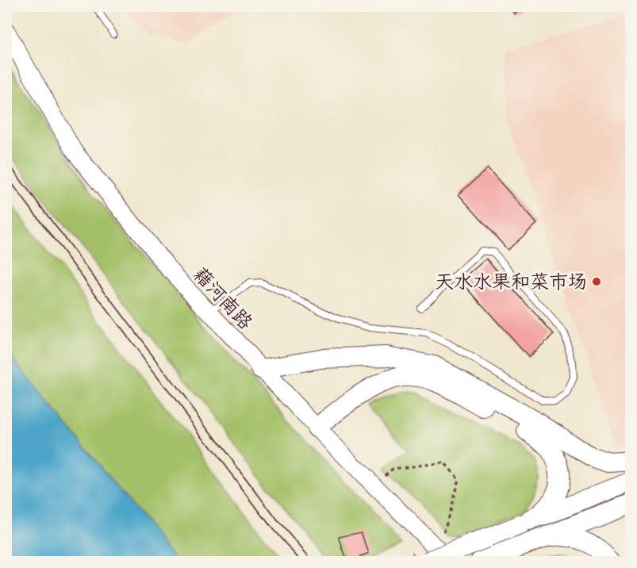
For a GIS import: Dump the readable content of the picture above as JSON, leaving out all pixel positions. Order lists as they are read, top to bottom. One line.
{"streets":{"main road":["藉河南路"]},"places":["天水水果和菜市场"]}
